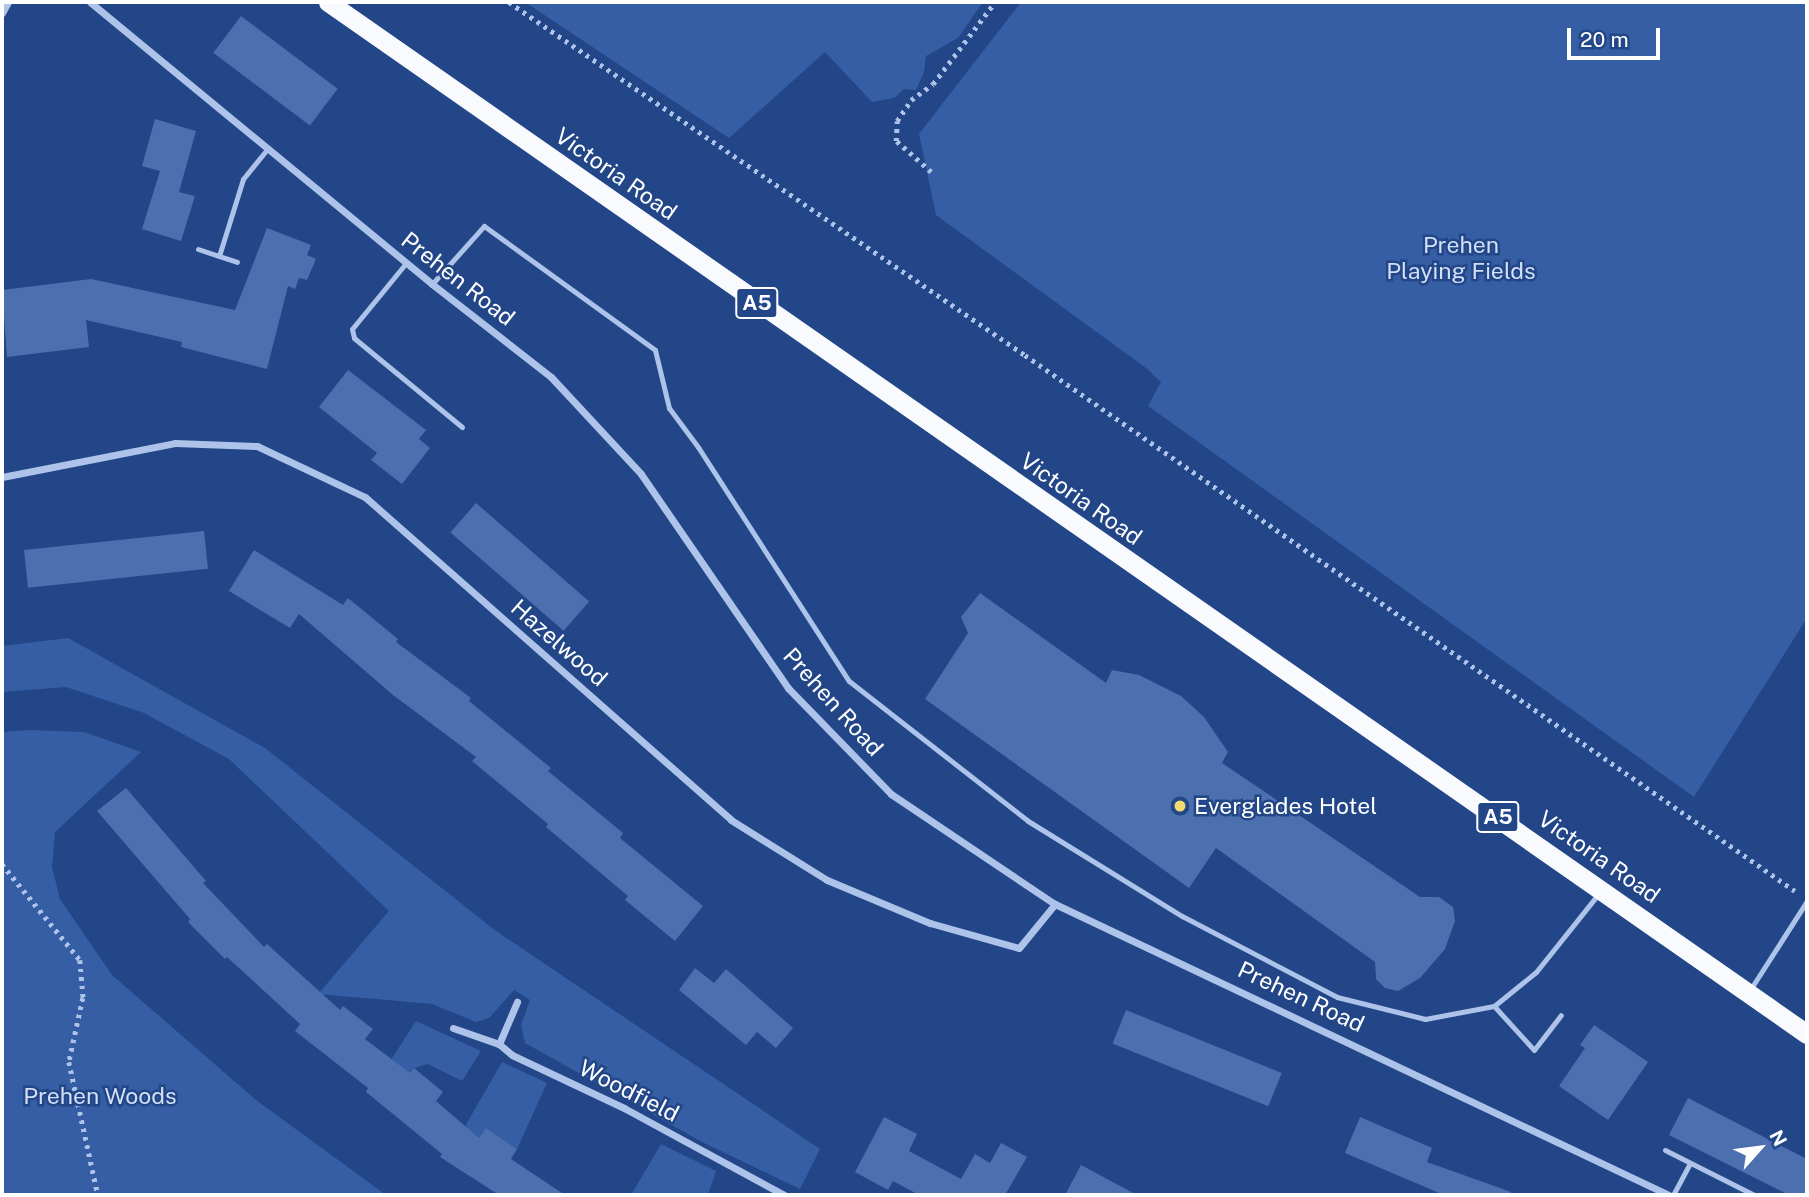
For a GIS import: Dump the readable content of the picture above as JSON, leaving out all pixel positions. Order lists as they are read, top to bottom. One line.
{"streets":{"highway":["Victoria Road","A5"],"street":["Prehen Road","Hazelwood","Woodfield"]},"crossings":[["Prehen Road","Hazelwood"]],"parks":["Prehen Playing Fields","Prehen Woods"],"places":["Everglades Hotel"],"scale_bar":"20 m","north":"top right"}
